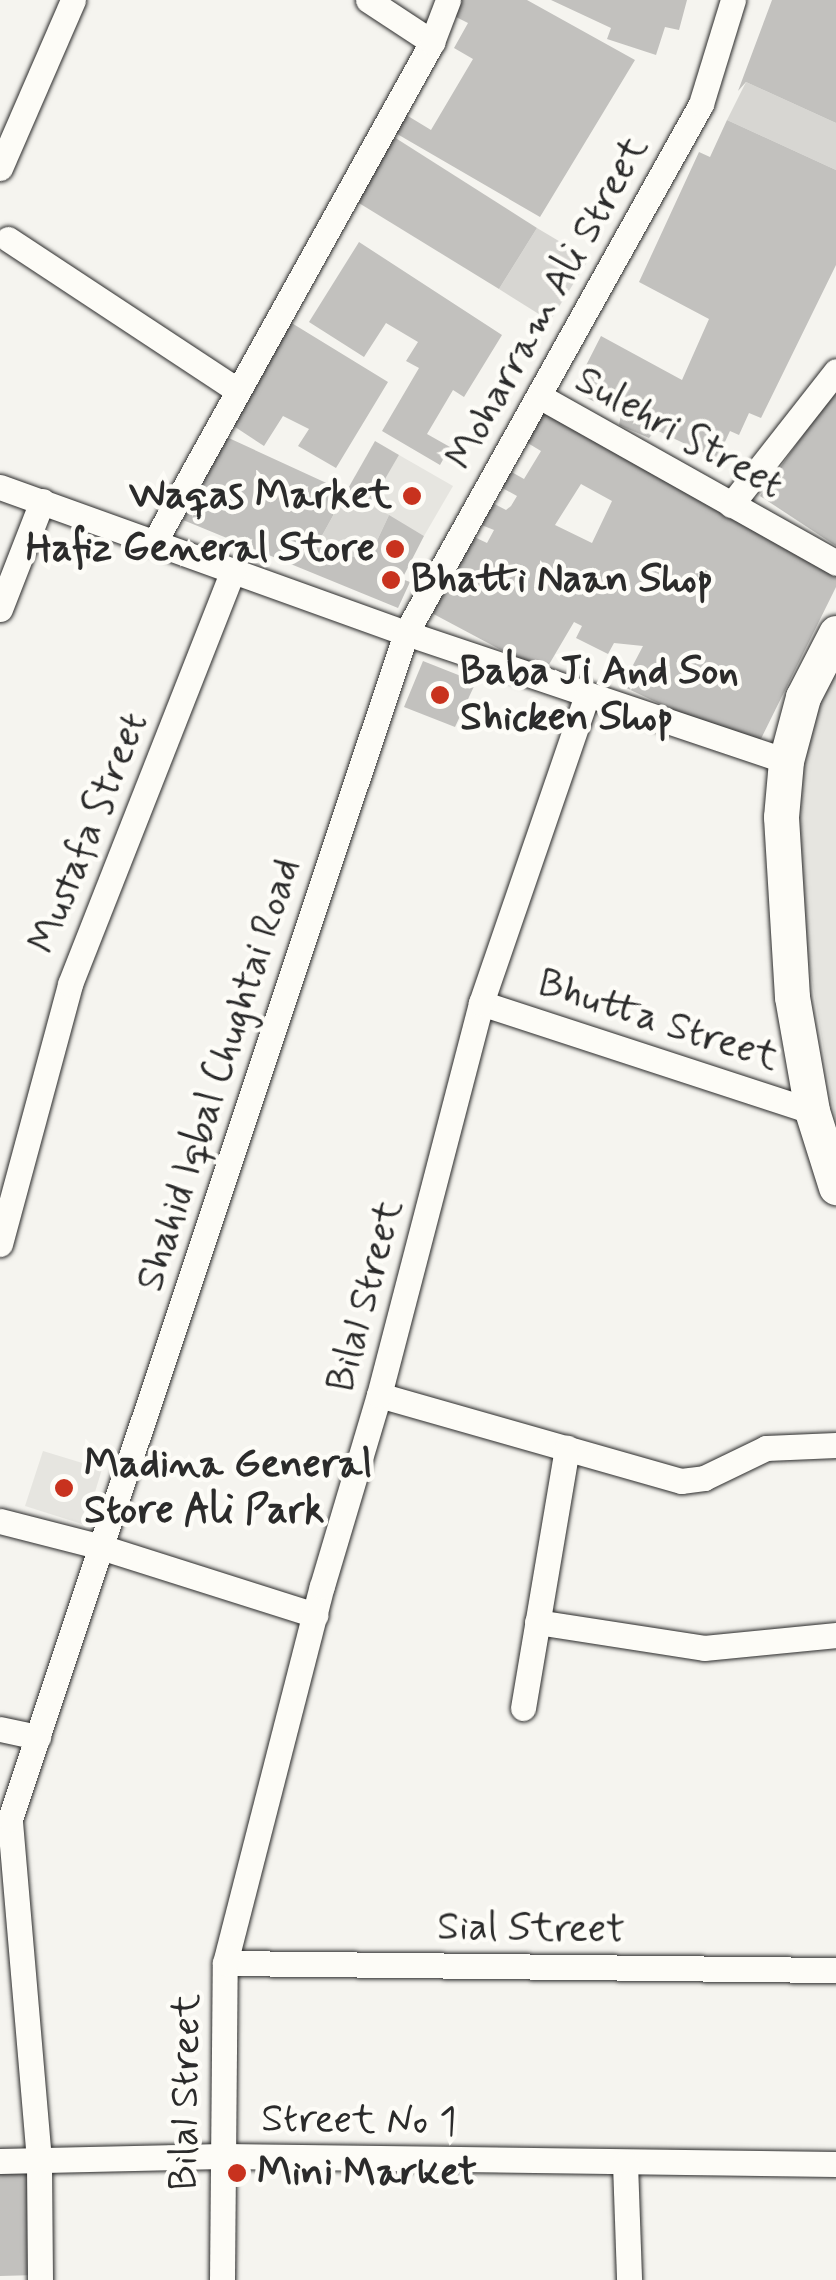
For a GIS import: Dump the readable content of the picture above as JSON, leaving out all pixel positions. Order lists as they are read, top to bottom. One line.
{"streets":{"street":["Moharram Ali Street","Sulehri Street","Mustafa Street","Bhutta Street","Shahid Iqbal Chughtai Road","Bilal Street","Sial Street","Street No 1"]},"crossings":[["Moharram Ali Street","Sulehri Street"],["Moharram Ali Street","Shahid Iqbal Chughtai Road"],["Bhutta Street","Bilal Street"],["Shahid Iqbal Chughtai Road","Street No 1"],["Bilal Street","Sial Street"],["Bilal Street","Street No 1"]],"places":["Waqas Market","Hafiz General Store","Bhatti Naan Shop","Baba Ji And Son Shicken Shop","Madina General Store Ali Park","Mini Market"]}
